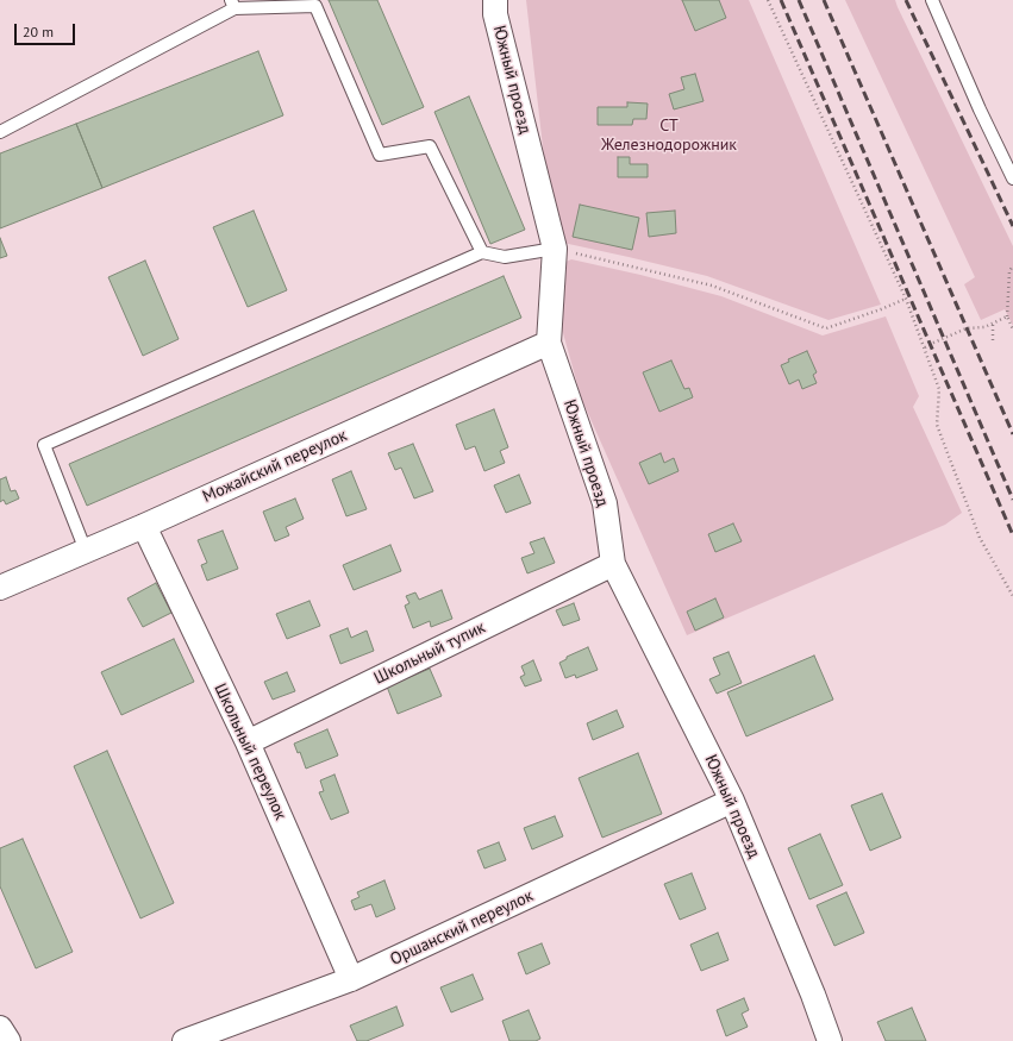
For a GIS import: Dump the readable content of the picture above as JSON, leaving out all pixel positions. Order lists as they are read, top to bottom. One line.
{"streets":{"street":["Южный проезд","Можайский переулок","Школьный тупик","Школьный переулок","Оршанский переулок"]},"crossings":[["Южный проезд","Можайский переулок"],["Южный проезд","Школьный тупик"],["Южный проезд","Оршанский переулок"],["Можайский переулок","Школьный переулок"],["Школьный тупик","Школьный переулок"],["Школьный переулок","Оршанский переулок"]],"parks":["СТ Железнодорожник"],"scale_bar":"20 m"}
